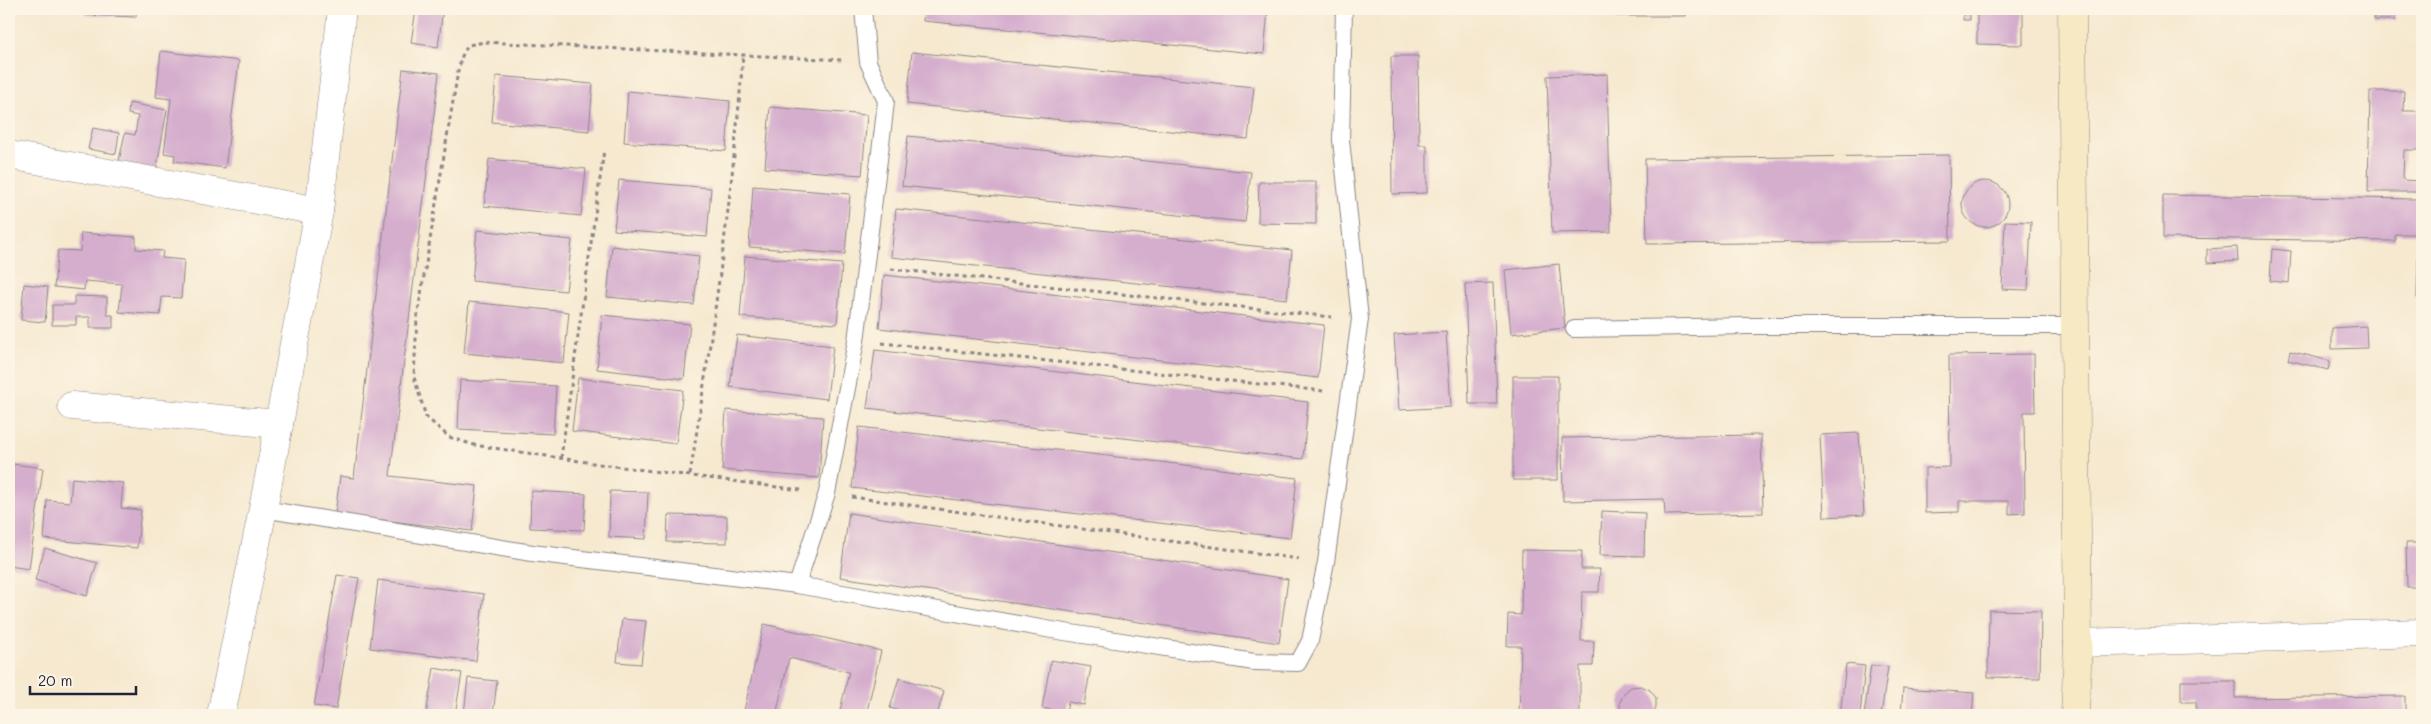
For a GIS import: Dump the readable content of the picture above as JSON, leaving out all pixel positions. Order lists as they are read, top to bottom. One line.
{"scale_bar":"20 m"}
